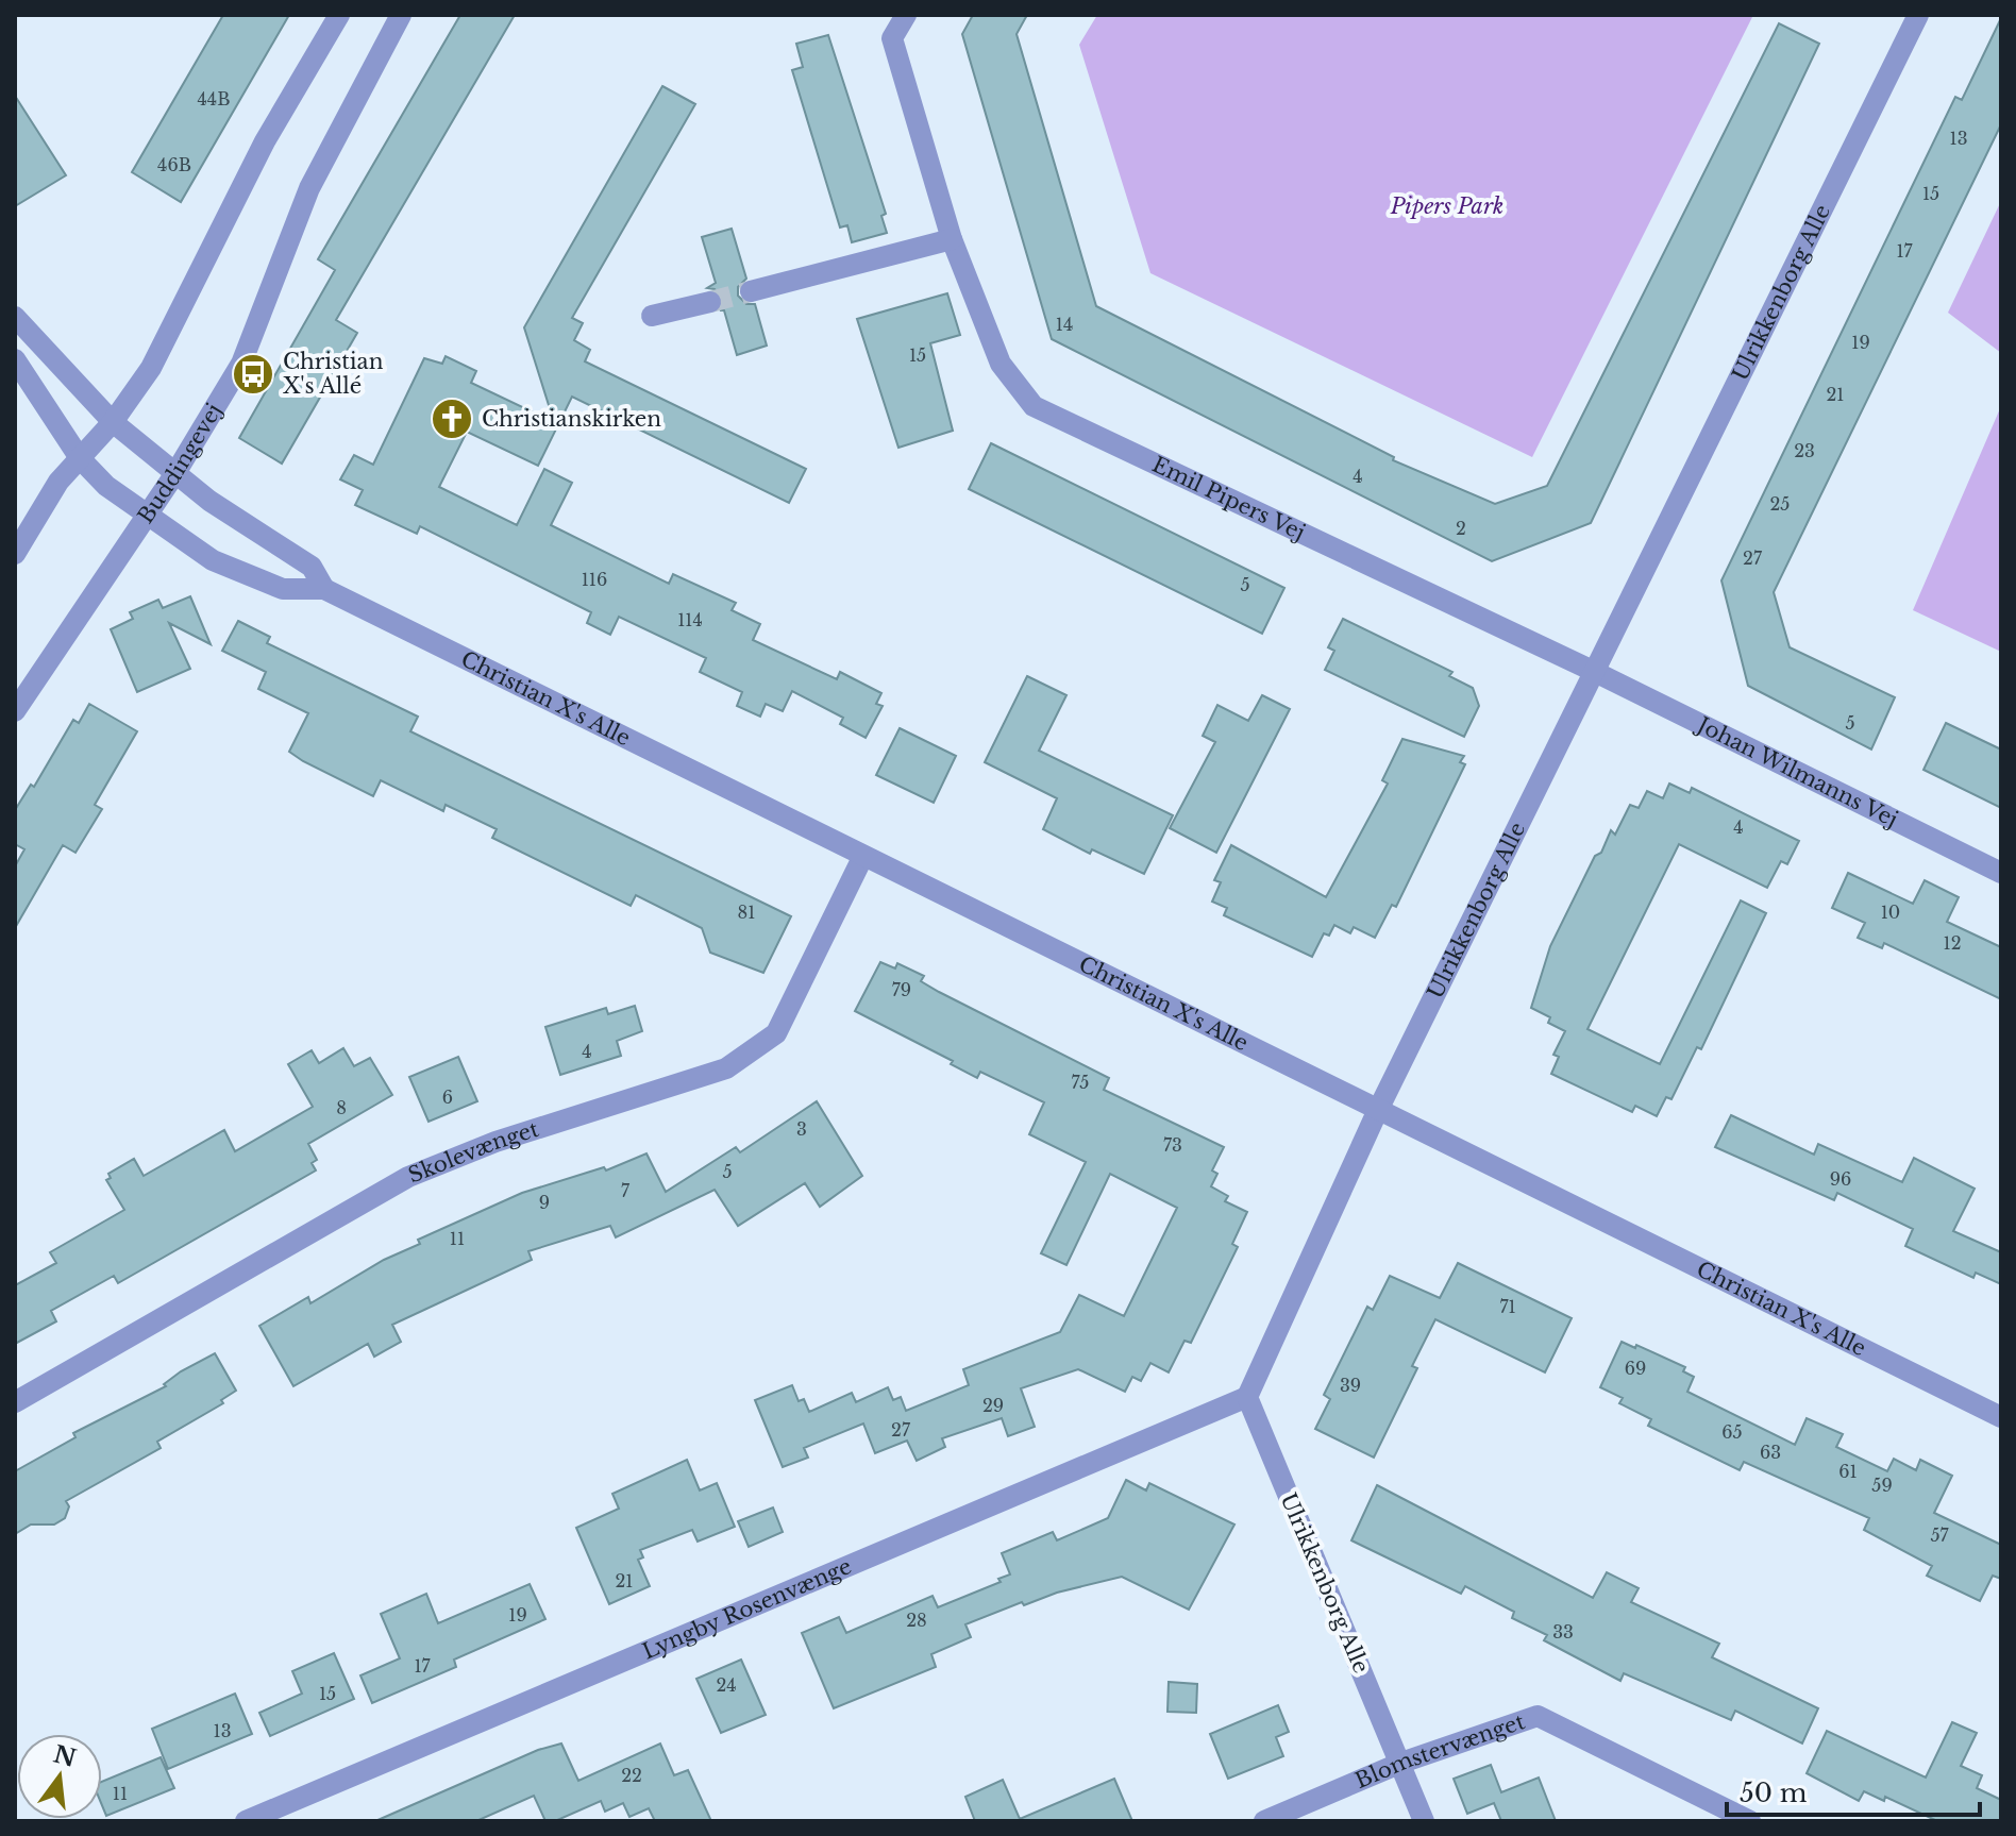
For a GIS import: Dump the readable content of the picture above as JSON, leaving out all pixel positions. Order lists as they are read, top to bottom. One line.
{"streets":{"street":["Ulrikkenborg Alle","Buddingevej","Emil Pipers Vej","Christian X's Alle","Johan Wilmanns Vej","Skolevænget","Lyngby Rosenvænge","Blomstervænget"]},"crossings":[["Ulrikkenborg Alle","Emil Pipers Vej"],["Ulrikkenborg Alle","Christian X's Alle"],["Ulrikkenborg Alle","Johan Wilmanns Vej"],["Ulrikkenborg Alle","Lyngby Rosenvænge"],["Ulrikkenborg Alle","Blomstervænget"],["Buddingevej","Christian X's Alle"],["Emil Pipers Vej","Johan Wilmanns Vej"],["Christian X's Alle","Skolevænget"]],"parks":["Pipers Park"],"places":{"bus stop":["Christian X's Allé"],"church":["Christianskirken"]},"house_numbers":["44B","13","46B","15","17","14","19","15","21","23","4","25","2","27","116","5","114","5","4","81","10","12","79","4","75","6","8","3","73","5","96","7","9","11","71","69","39","29","27","65","63","61","59","57","21","19","28","33","17","24","15","13","22","11"],"scale_bar":"50 m","north":"top"}
